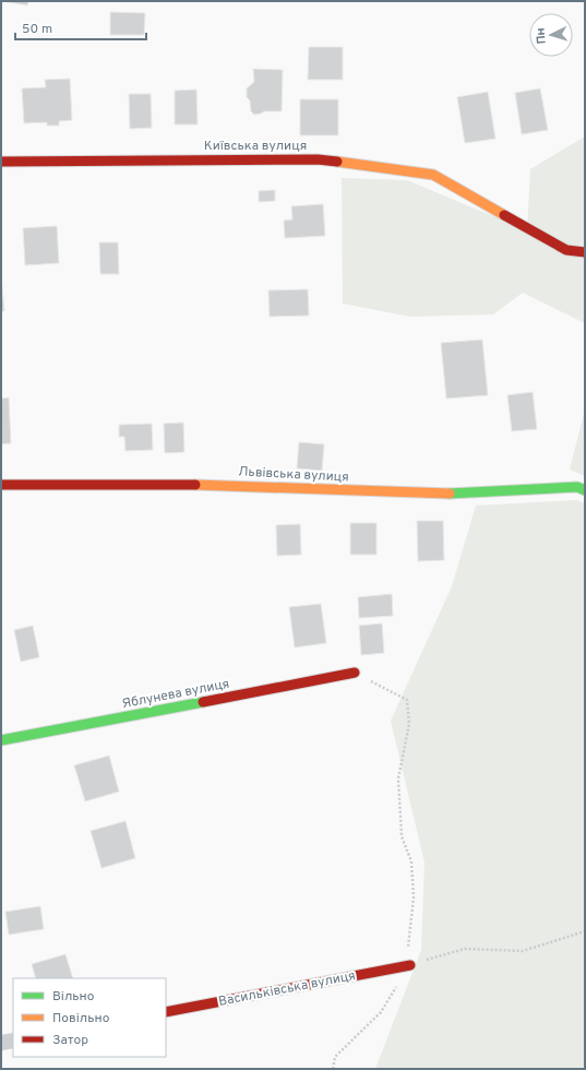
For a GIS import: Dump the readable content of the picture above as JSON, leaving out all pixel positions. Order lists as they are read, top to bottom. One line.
{"streets":{"street":["Київська вулиця","Львівська вулиця","Яблунева вулиця","Васильківська вулиця"]},"legend":["Вільно","Повільно","Затор"],"scale_bar":"50 m","north":"left"}
